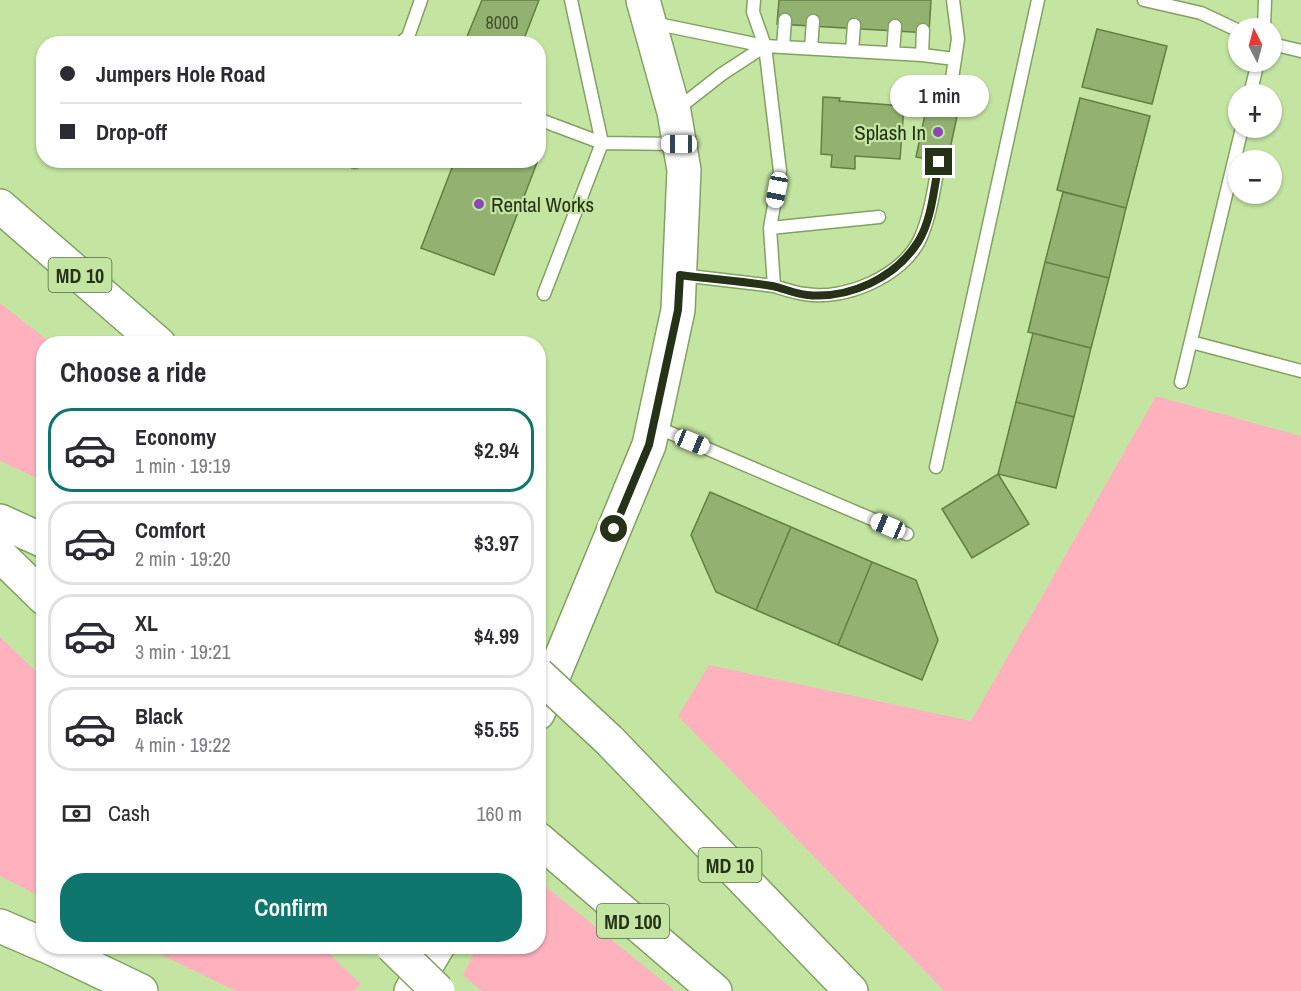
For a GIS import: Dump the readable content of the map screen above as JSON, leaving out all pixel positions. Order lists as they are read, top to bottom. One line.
{"streets":{"main road":["MD 10","MD 100"]},"places":["Splash In","Rental Works"],"house_numbers":["8000"],"north":"top","page":{"map_buttons":["+","−"],"banner":["Jumpers Hole Road","Drop-off"],"bubble":"1 min","heading":"Choose a ride","list":[{"name":"Economy","note":"1 min · 19:19","value":"$2.94"},{"name":"Comfort","note":"2 min · 19:20","value":"$3.97"},{"name":"XL","note":"3 min · 19:21","value":"$4.99"},{"name":"Black","note":"4 min · 19:22","value":"$5.55"}],"pay":["Cash","160 m"],"buttons":"Confirm"}}
